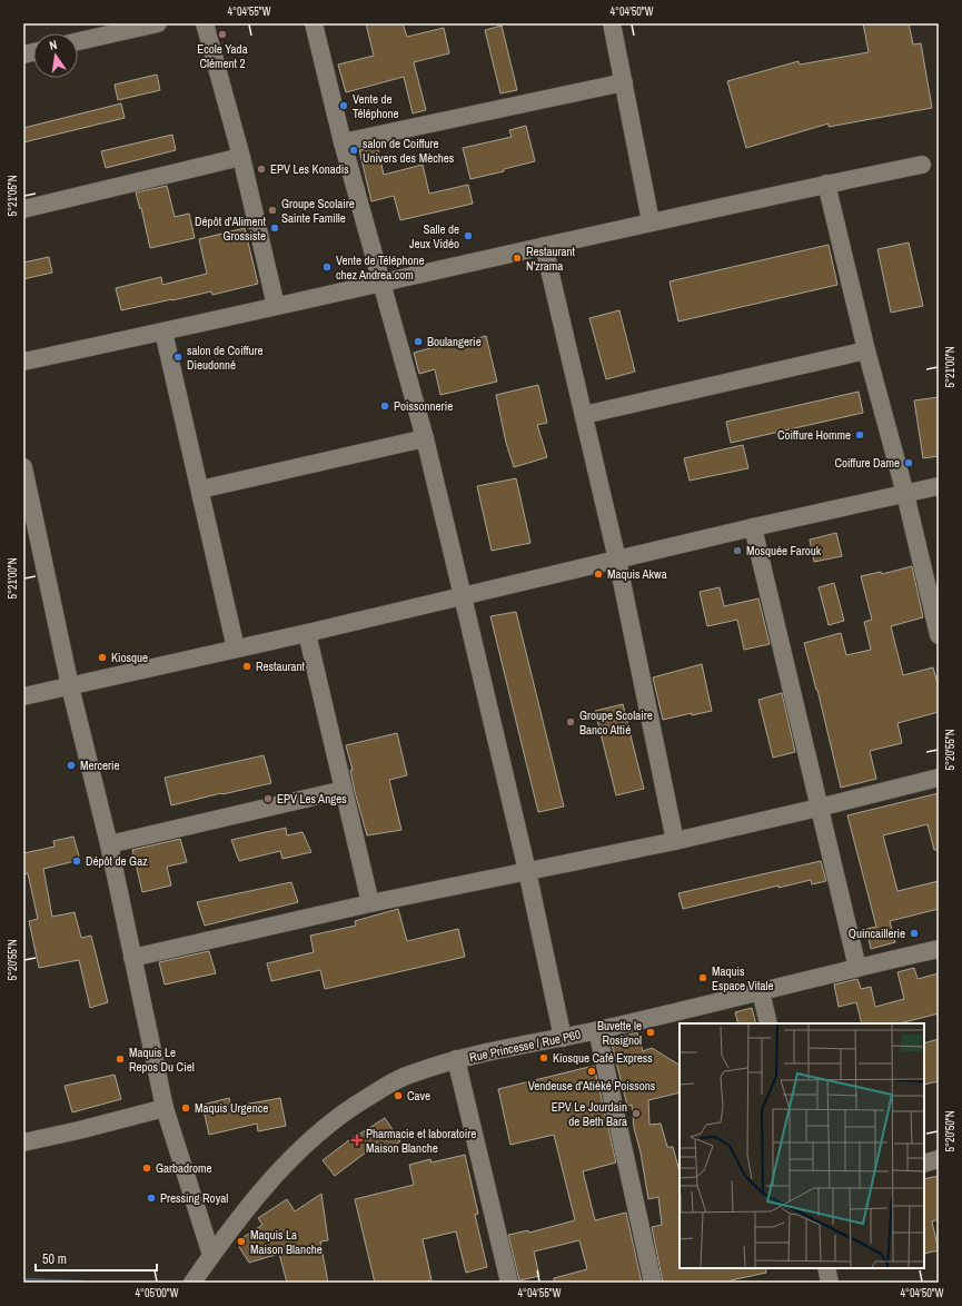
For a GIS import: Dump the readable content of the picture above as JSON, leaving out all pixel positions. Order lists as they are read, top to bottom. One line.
{"streets":{"street":["Rue Princesse / Rue P60"]},"places":{"other":["Ecole Yada Clément 2","Vente de Téléphone","salon de Coiffure Univers des Mèches","EPV Les Konadis","Groupe Scolaire Sainte Famille","Dépôt d'Aliment Grossiste","Salle de Jeux Vidéo","Restaurant N'zrama","Vente de Téléphone chez Andrea.com","Boulangerie","salon de Coiffure Dieudonné","Poissonnerie","Coiffure Homme","Coiffure Dame","Mosquée Farouk","Maquis Akwa","Kiosque","Restaurant","Groupe Scolaire Banco Attié","Mercerie","EPV Les Anges","Dépôt de Gaz","Quincaillerie","Maquis Espace Vitale","Buvette le Rosignol","Kiosque Café Express","Maquis Le Repos Du Ciel","Vendeuse d'Atiéké Poissons","Cave","Maquis Urgence","EPV Le Jourdain de Beth Bara","Garbadrome","Pressing Royal","Maquis La Maison Blanche"],"health":["Pharmacie et laboratoire Maison Blanche"]},"scale_bar":"50 m","north":"top","coordinates":["4°04'55\"W","4°04'50\"W","5°21'05\"N","5°21'00\"N","5°20'55\"N","5°20'50\"N","4°05'00\"W"]}
